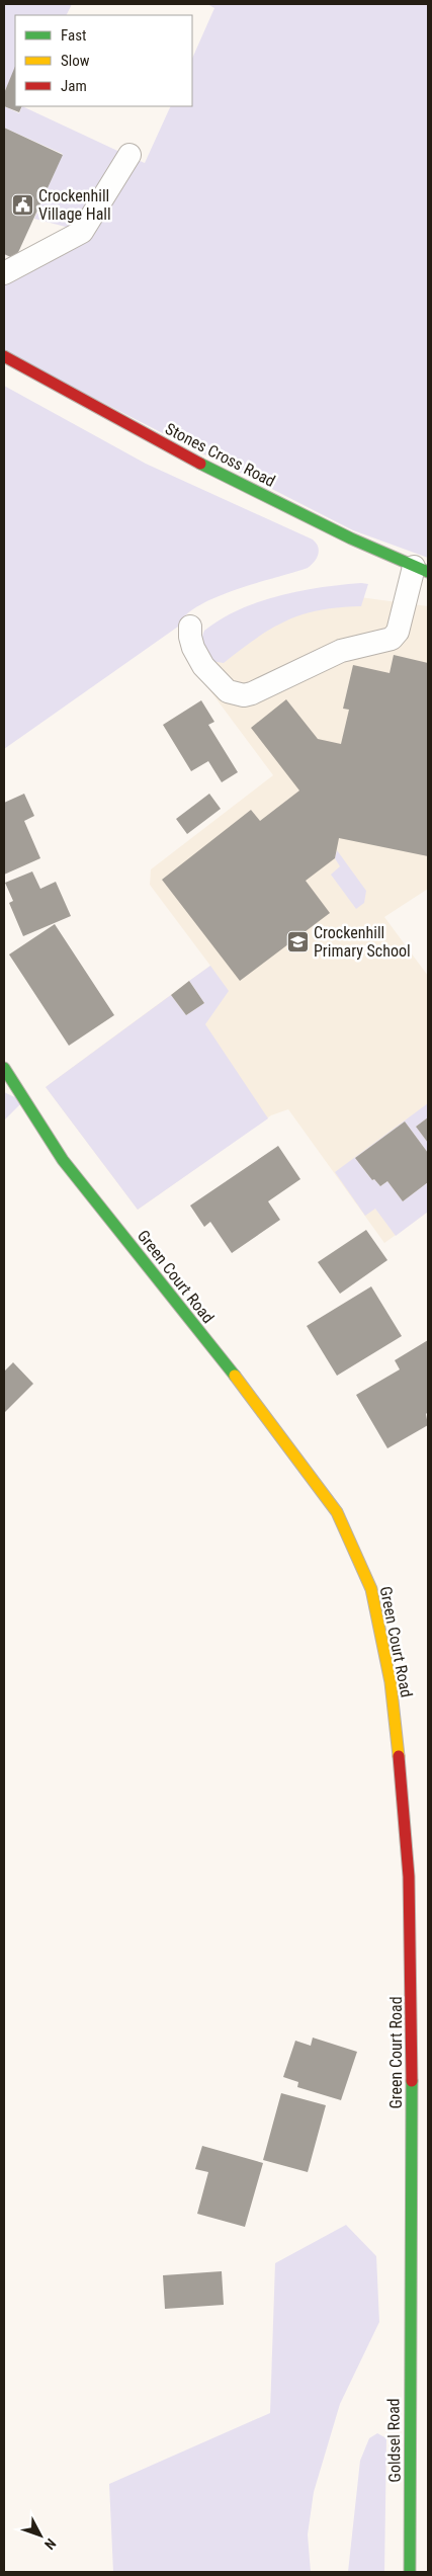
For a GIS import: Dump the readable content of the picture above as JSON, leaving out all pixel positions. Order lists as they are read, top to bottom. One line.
{"streets":{"main road":["Stones Cross Road","Green Court Road","Goldsel Road"]},"crossings":[["Green Court Road","Goldsel Road"]],"places":{"public building":["Crockenhill Village Hall"],"school or university":["Crockenhill Primary School"]},"legend":["Fast","Slow","Jam"],"north":"bottom right"}
